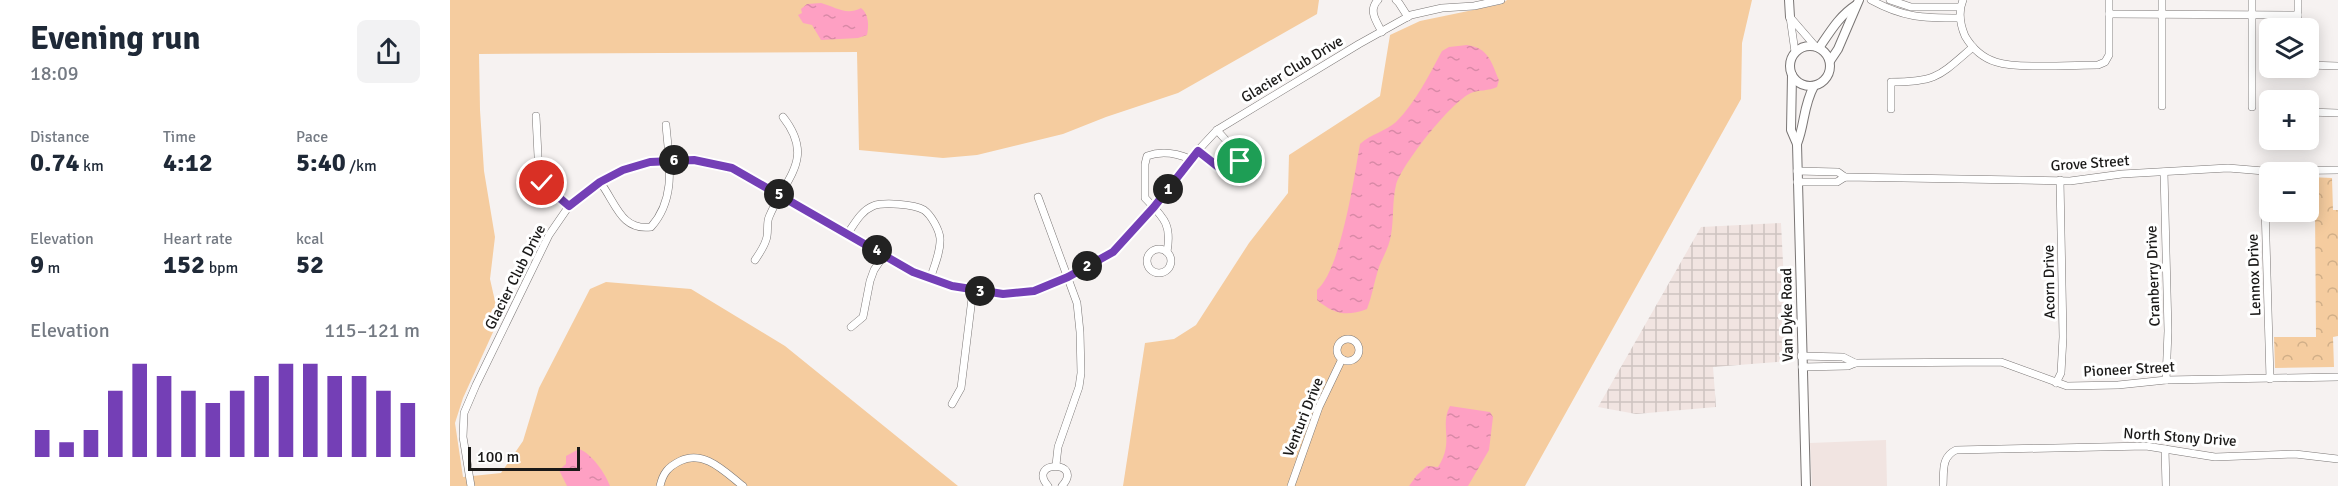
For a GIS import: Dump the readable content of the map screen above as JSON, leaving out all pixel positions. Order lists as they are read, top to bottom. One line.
{"streets":{"street":["Glacier Club Drive","Grove Street","Lennox Drive","Cranberry Drive","Acorn Drive","Van Dyke Road","Pioneer Street","Venturi Drive","North Stony Drive"]},"crossings":[["Grove Street","Cranberry Drive"],["Grove Street","Acorn Drive"],["Grove Street","Van Dyke Road"],["Lennox Drive","Pioneer Street"],["Cranberry Drive","Pioneer Street"],["Acorn Drive","Pioneer Street"],["Van Dyke Road","Pioneer Street"]],"scale_bar":"100 m","page":{"heading":["Evening run","18:09"],"map_buttons":["+","−"],"stats":[["Distance","0.74 km"],["Time","4:12"],["Pace","5:40 /km"],["Elevation","9 m"],["Heart rate","152 bpm"],["kcal","52"]],"pins":["6","1","5","4","2","3"],"chart":["Elevation","115–121 m"],"scale":"100 m"}}
